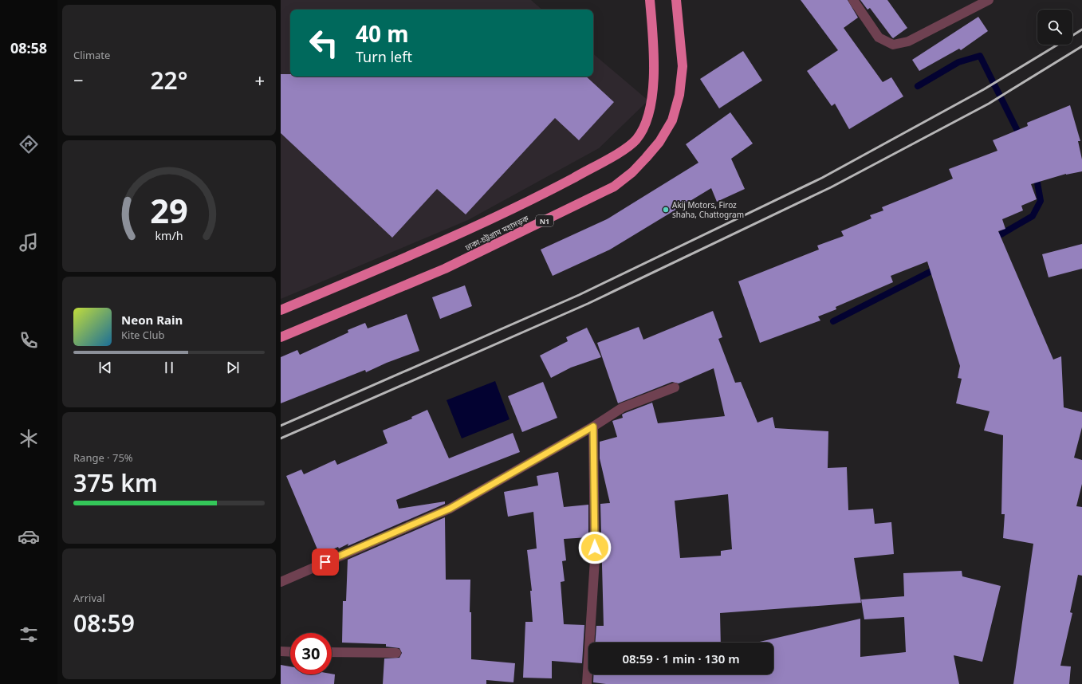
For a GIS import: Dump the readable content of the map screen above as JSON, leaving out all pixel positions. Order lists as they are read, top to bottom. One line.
{"streets":{"highway":["N1","ঢাকা-চট্টগ্রাম মহাসড়ক"]},"places":["Akij Motors, Firoz shaha, Chattogram"],"page":{"tabs":"08:58","tile":["Climate",["Range · 75%","375 km"],["Arrival","08:59"]],"turn":["40 m","Turn left"],"heat":["−","22°","+"],"song":["Neon Rain","Kite Club"],"limit":"30","trip":"08:59 · 1 min · 130 m","gauge":["29","km/h"]}}
